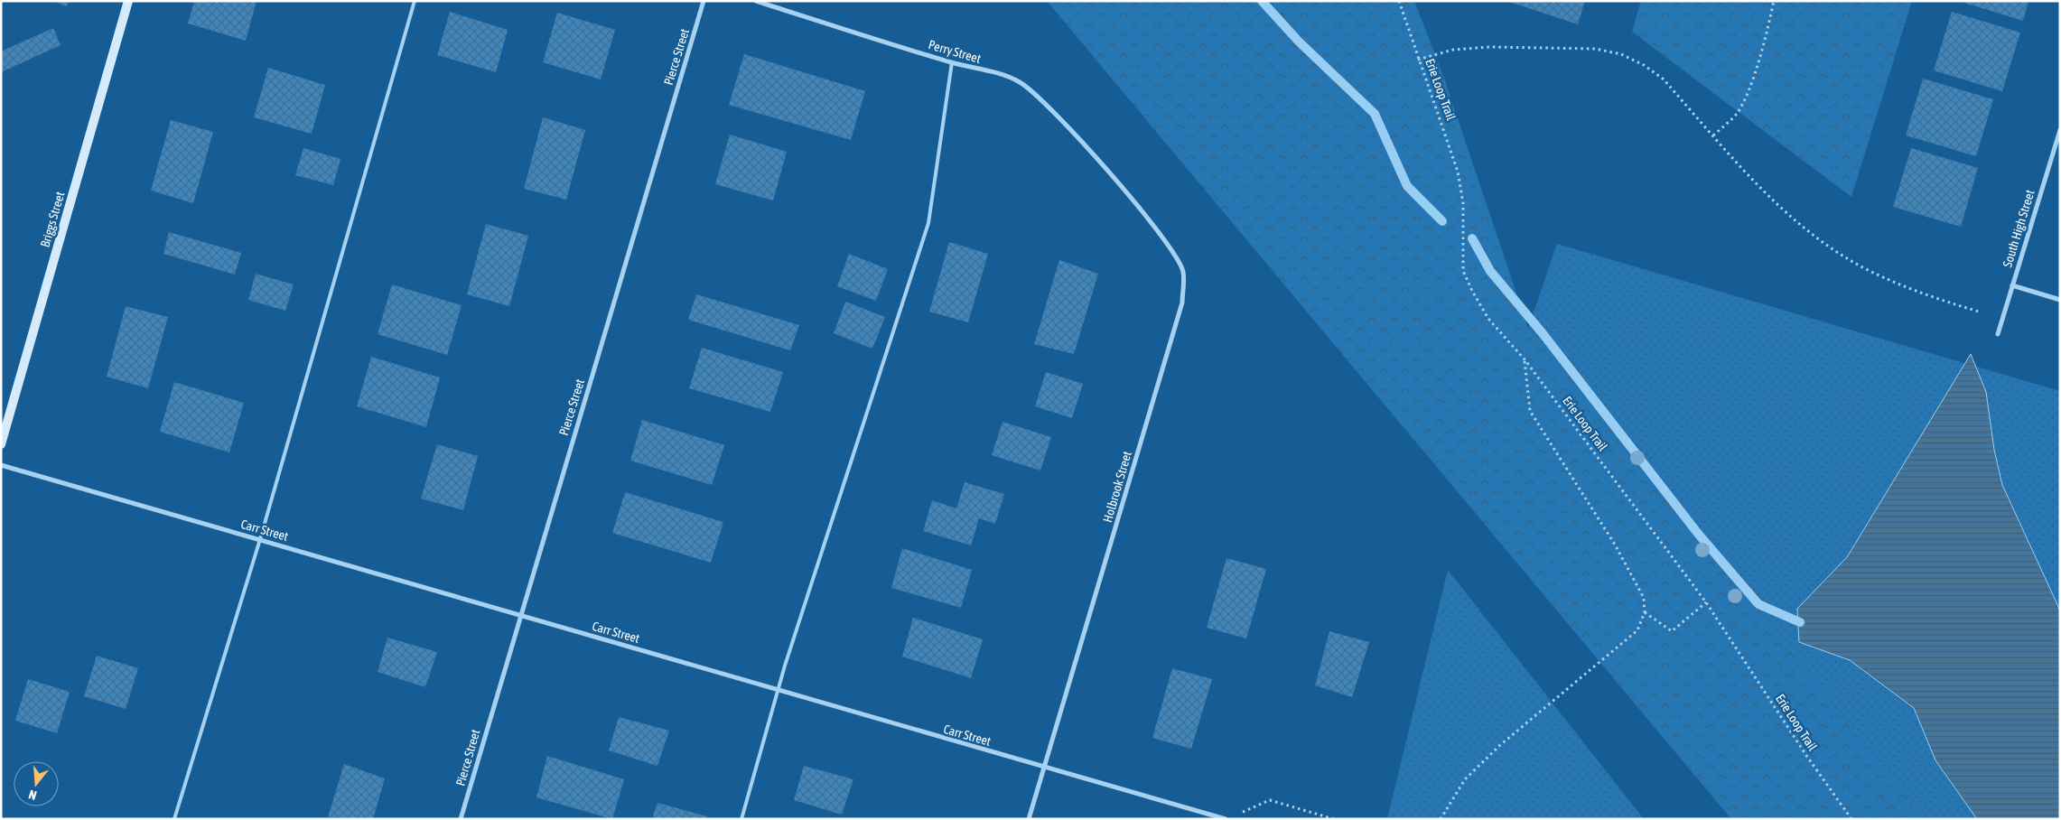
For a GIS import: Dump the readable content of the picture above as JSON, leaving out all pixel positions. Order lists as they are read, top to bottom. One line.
{"streets":{"street":["Perry Street","Pierce Street","Briggs Street","South High Street","Holbrook Street","Carr Street"],"path":["Erie Loop Trail"]},"crossings":[["Perry Street","Holbrook Street"],["Pierce Street","Carr Street"],["Holbrook Street","Carr Street"]],"north":"bottom"}
